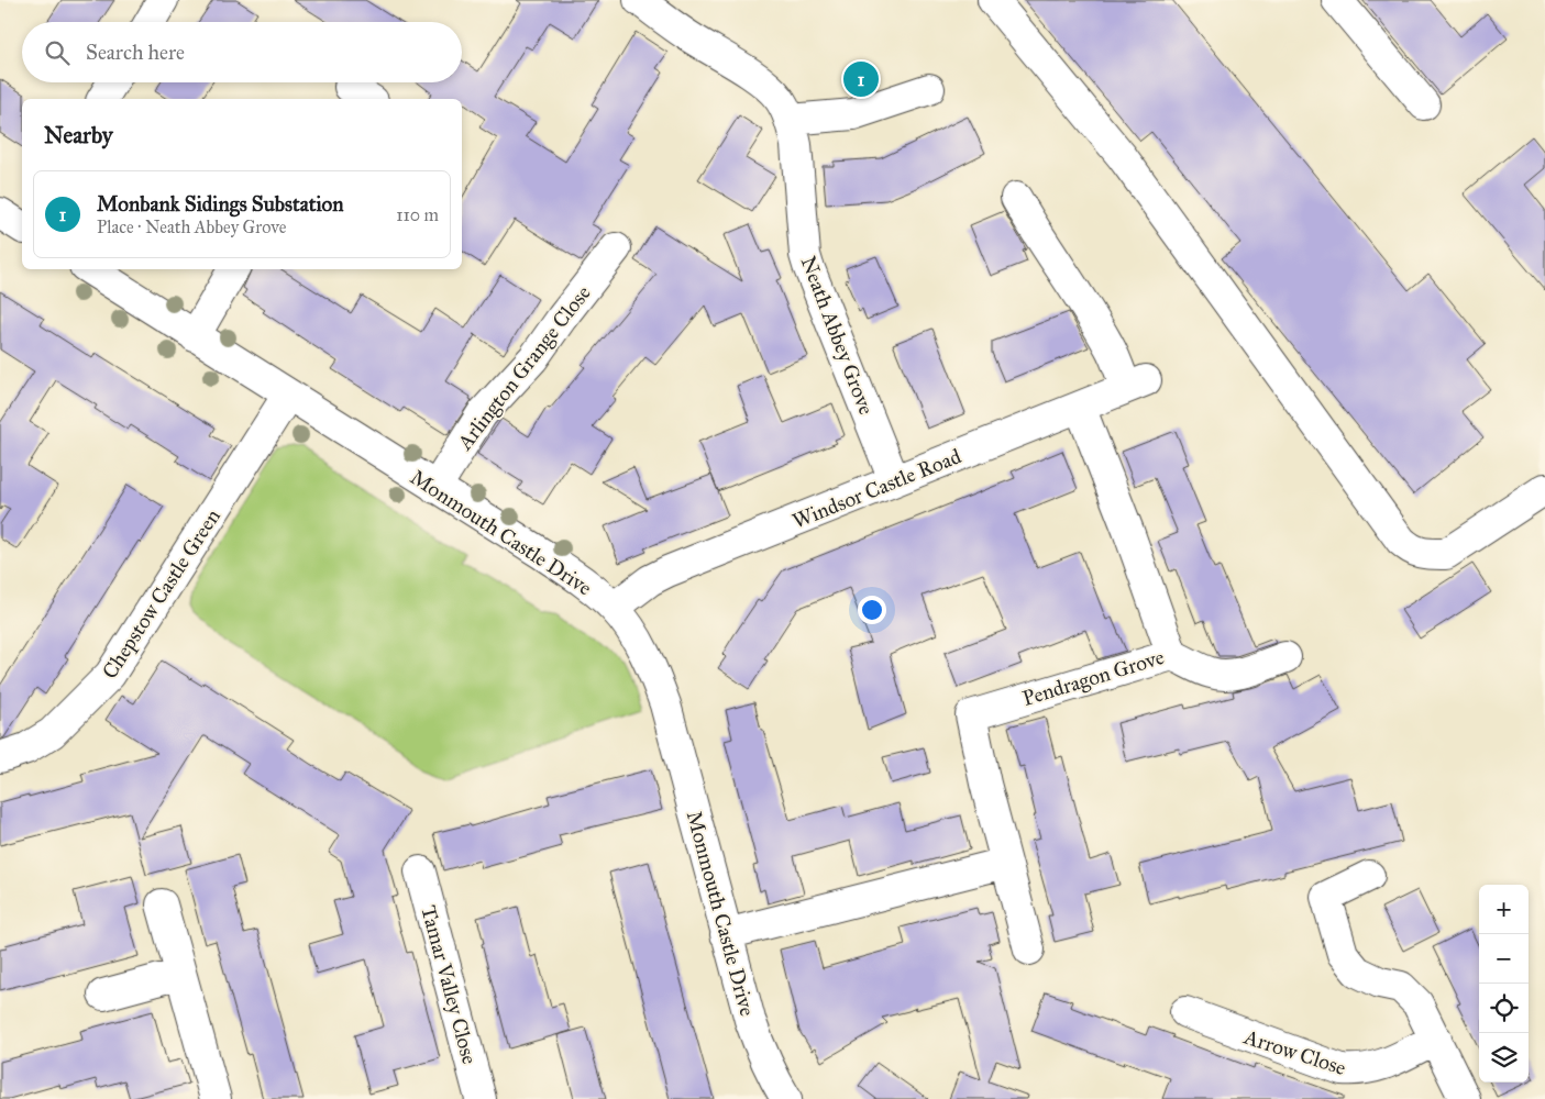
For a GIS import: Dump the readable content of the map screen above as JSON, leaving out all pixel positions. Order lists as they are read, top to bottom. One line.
{"streets":{"street":["Neath Abbey Grove","Arlington Grange Close","Windsor Castle Road","Monmouth Castle Drive","Chepstow Castle Green","Pendragon Grove","Tamar Valley Close","Arrow Close"]},"crossings":[["Neath Abbey Grove","Windsor Castle Road"],["Arlington Grange Close","Monmouth Castle Drive"],["Windsor Castle Road","Monmouth Castle Drive"],["Windsor Castle Road","Pendragon Grove"],["Monmouth Castle Drive","Chepstow Castle Green"]],"page":{"search":"Search here","pins":"1","heading":"Nearby","list":[{"mark":"1","name":"Monbank Sidings Substation","note":"Place · Neath Abbey Grove","value":"110 m"}],"map_buttons":["+","−"]}}
